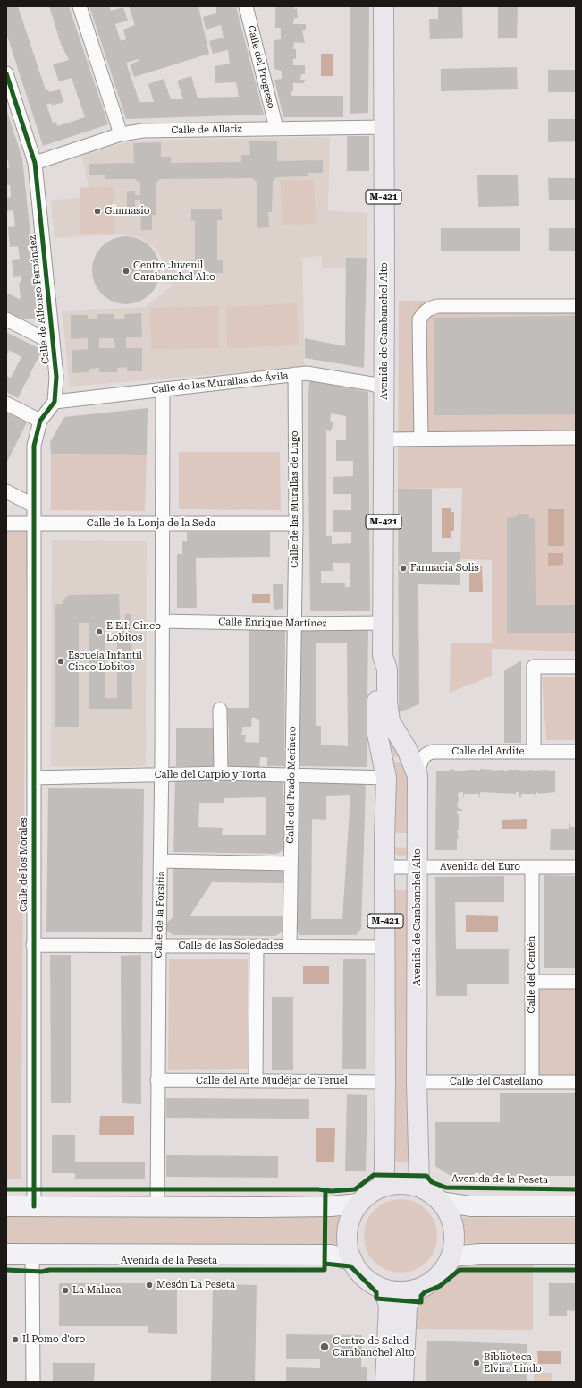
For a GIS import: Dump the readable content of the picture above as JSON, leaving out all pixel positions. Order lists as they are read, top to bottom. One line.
{"streets":{"main road":["M-421","Avenida de Carabanchel Alto"],"street":["Calle del Progreso","Calle de Allariz","Calle de Alfonso Fernández","Calle de las Murallas de Ávila","Calle de las Murallas de Lugo","Calle de la Lonja de la Seda","Calle Enrique Martínez","Calle del Ardite","Calle del Carpio y Torta","Calle del Prado Merinero","Calle de los Morales","Avenida del Euro","Calle de la Forsitia","Calle de las Soledades","Calle del Centén","Calle del Arte Mudéjar de Teruel","Calle del Castellano","Avenida de la Peseta"]},"crossings":[["Calle del Progreso","Calle de Allariz"],["Calle de Allariz","Calle de Alfonso Fernández"],["Calle de Allariz","Avenida de Carabanchel Alto"],["Calle de Alfonso Fernández","Calle de las Murallas de Ávila"],["Avenida de Carabanchel Alto","Calle de las Murallas de Ávila"],["Avenida de Carabanchel Alto","Calle Enrique Martínez"],["Avenida de Carabanchel Alto","Calle del Ardite"],["Avenida de Carabanchel Alto","Calle del Carpio y Torta"],["Avenida de Carabanchel Alto","Avenida del Euro"],["Avenida de Carabanchel Alto","Calle de las Soledades"],["Avenida de Carabanchel Alto","Calle del Arte Mudéjar de Teruel"],["Avenida de Carabanchel Alto","Calle del Castellano"],["Avenida de Carabanchel Alto","Avenida de la Peseta"],["Calle de las Murallas de Ávila","Calle de las Murallas de Lugo"],["Calle de las Murallas de Ávila","Calle de la Forsitia"],["Calle de las Murallas de Lugo","Calle de la Lonja de la Seda"],["Calle de las Murallas de Lugo","Calle Enrique Martínez"],["Calle de las Murallas de Lugo","Calle del Prado Merinero"],["Calle de la Lonja de la Seda","Calle de los Morales"],["Calle de la Lonja de la Seda","Calle de la Forsitia"],["Calle Enrique Martínez","Calle del Prado Merinero"],["Calle Enrique Martínez","Calle de la Forsitia"],["Calle del Carpio y Torta","Calle del Prado Merinero"],["Calle del Carpio y Torta","Calle de los Morales"],["Calle del Carpio y Torta","Calle de la Forsitia"],["Calle del Prado Merinero","Calle de las Soledades"],["Calle de los Morales","Calle de las Soledades"],["Avenida del Euro","Calle del Centén"],["Calle de la Forsitia","Calle de las Soledades"],["Calle de la Forsitia","Calle del Arte Mudéjar de Teruel"],["Calle del Centén","Calle del Castellano"]],"places":["Gimnasio","Centro Juvenil Carabanchel Alto","Farmacia Solis","E.E.I. Cinco Lobitos","Escuela Infantil Cinco Lobitos","Mesón La Peseta","La Maluca","Il Pomo d'oro","Centro de Salud Carabanchel Alto","Biblioteca Elvira Lindo"]}
